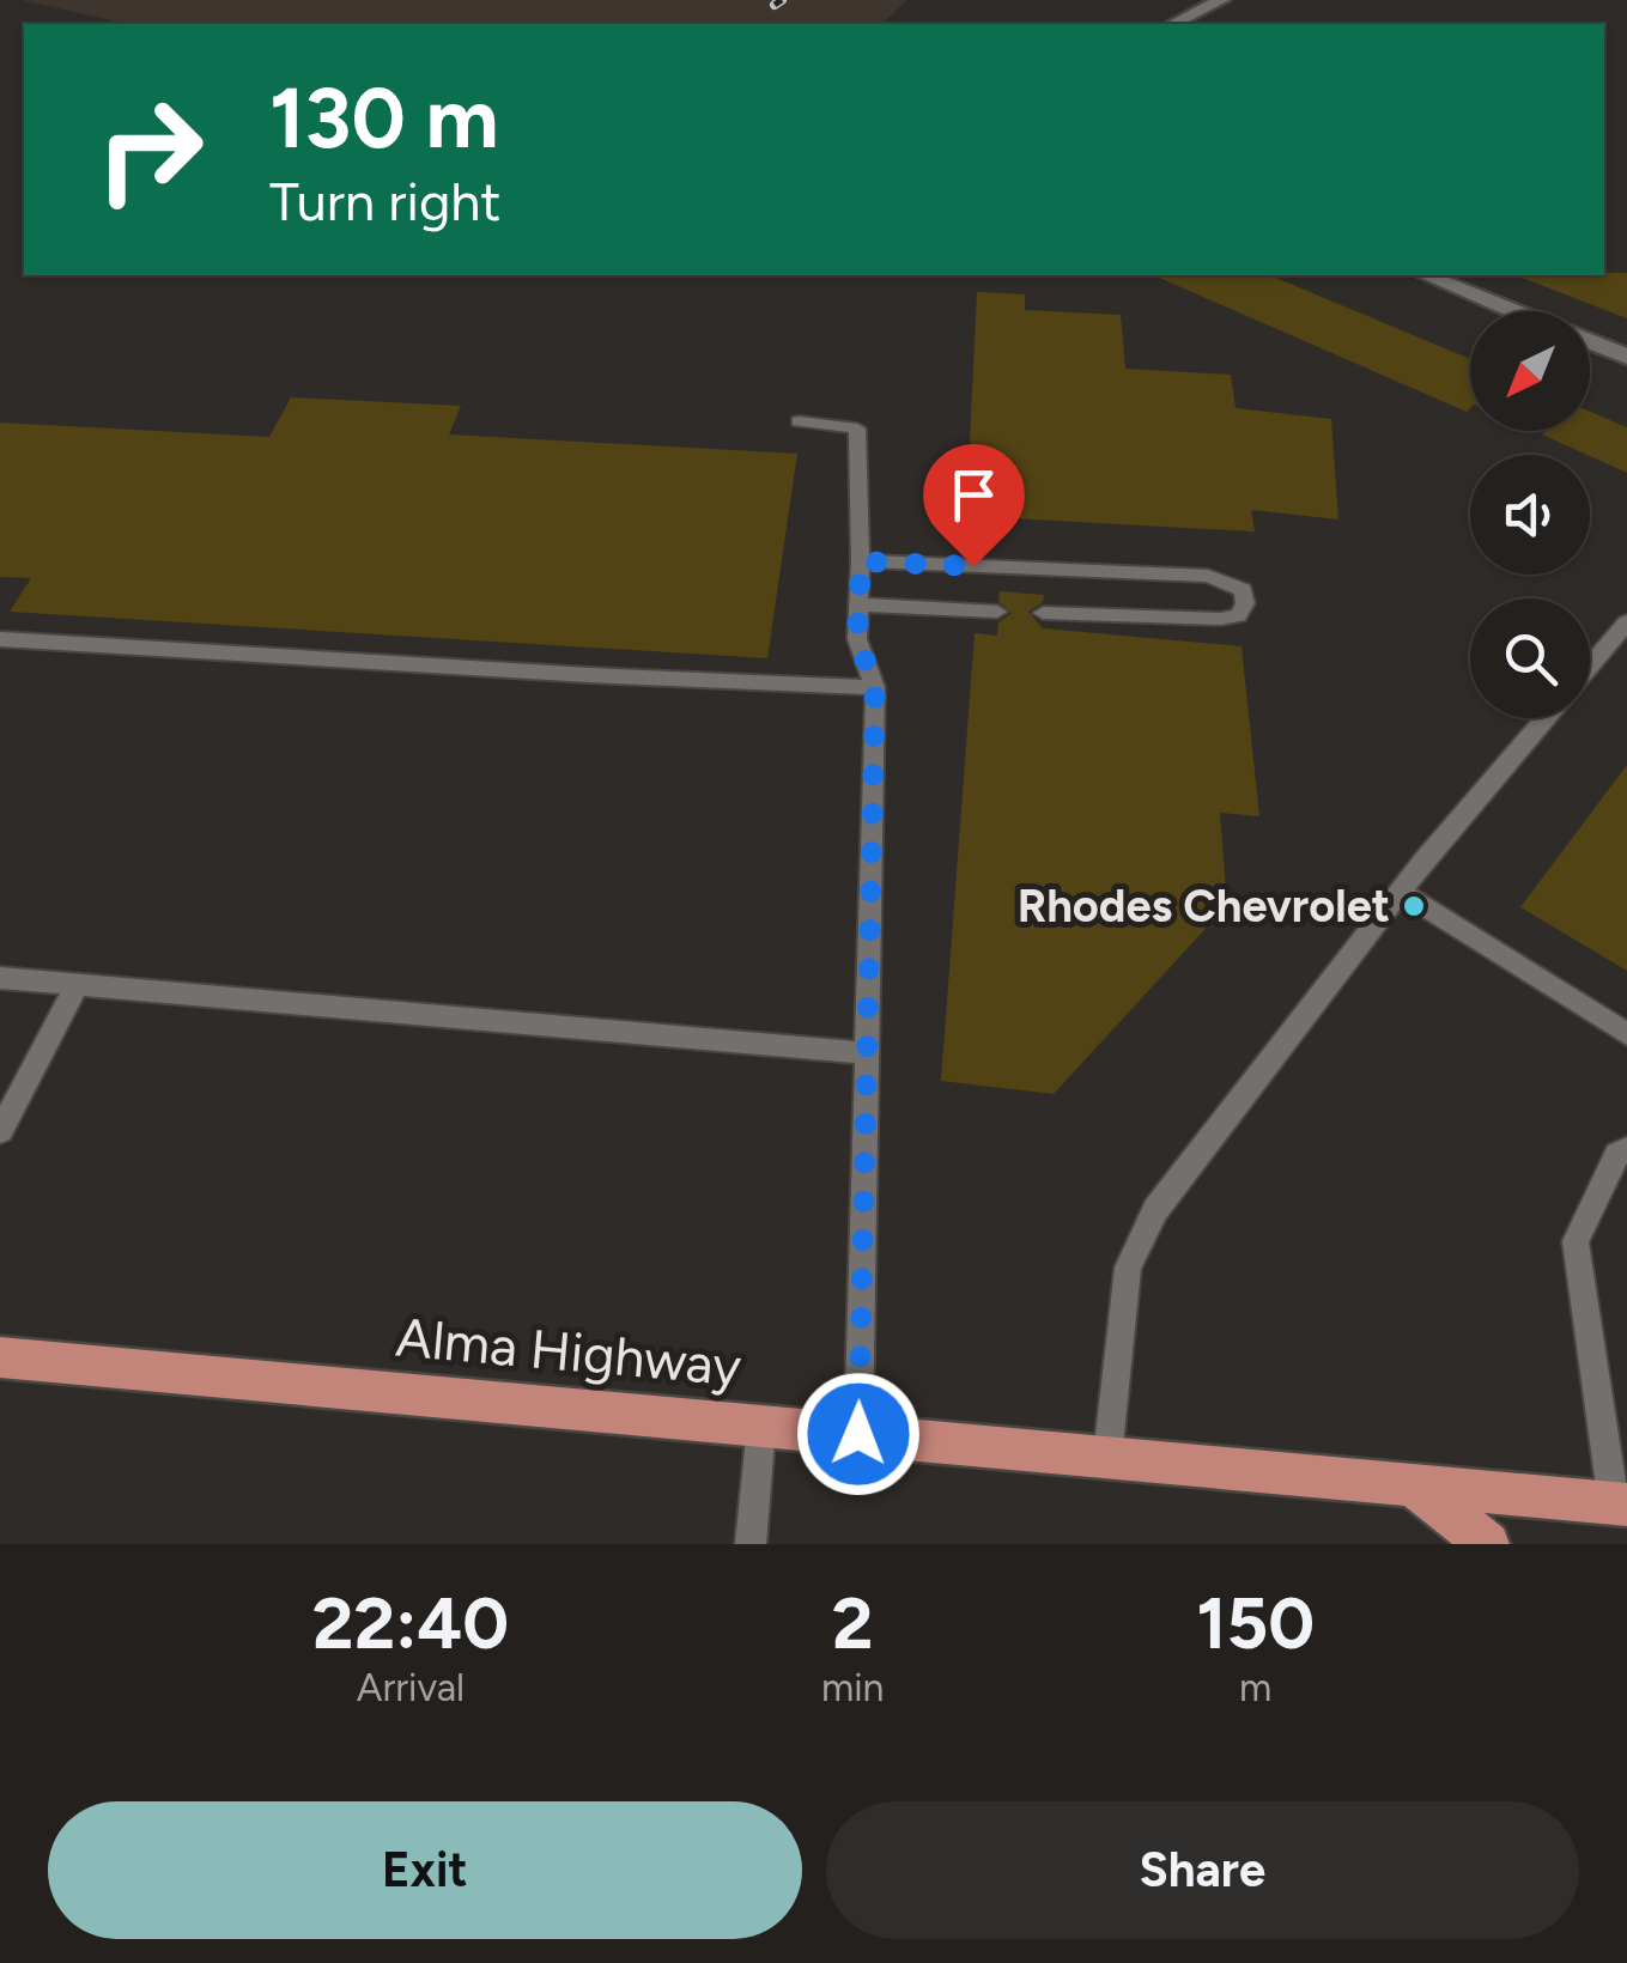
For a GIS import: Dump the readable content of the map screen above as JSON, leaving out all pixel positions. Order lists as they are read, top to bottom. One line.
{"streets":{"main road":["Alma Highway"]},"places":["Rhodes Chevrolet"],"north":"bottom left","page":{"turn":["130 m","Turn right"],"eta":["22:40","Arrival","2","min","150","m"],"buttons":["Exit","Share"]}}
